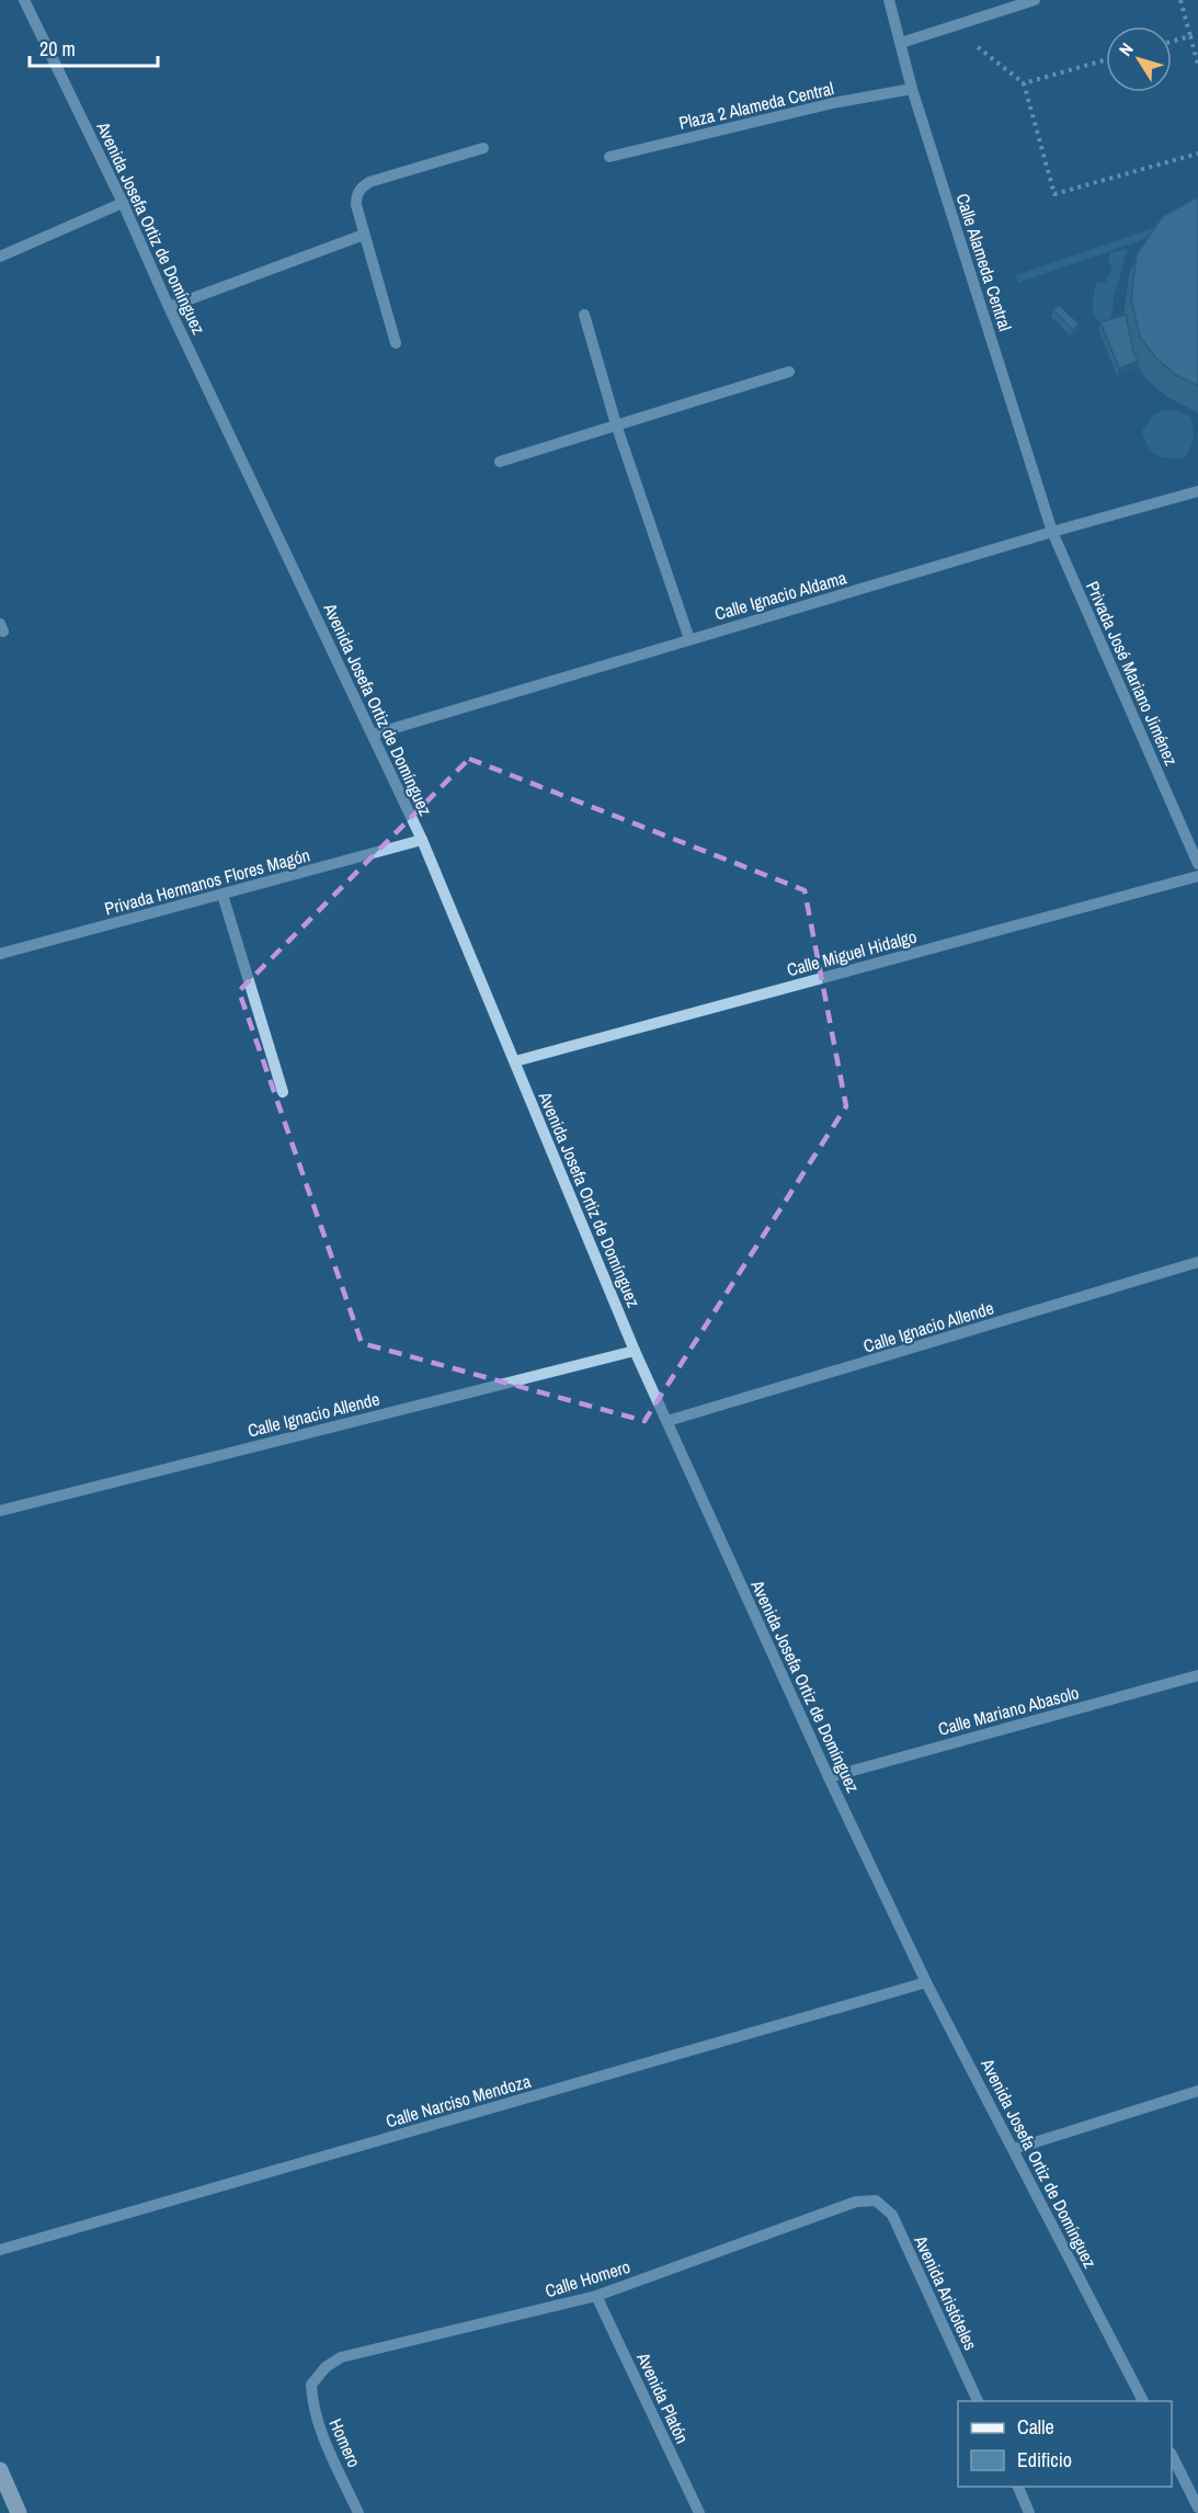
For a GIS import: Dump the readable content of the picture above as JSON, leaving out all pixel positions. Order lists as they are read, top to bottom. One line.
{"streets":{"street":["Plaza 2 Alameda Central","Avenida Josefa Ortiz de Domínguez","Calle Alameda Central","Calle Ignacio Aldama","Privada José Mariano Jiménez","Privada Hermanos Flores Magón","Calle Miguel Hidalgo","Calle Ignacio Allende","Calle Mariano Abasolo","Calle Narciso Mendoza","Calle Homero","Avenida Aristóteles","Avenida Platón","Homero"]},"crossings":[["Plaza 2 Alameda Central","Calle Alameda Central"],["Avenida Josefa Ortiz de Domínguez","Calle Ignacio Aldama"],["Avenida Josefa Ortiz de Domínguez","Privada Hermanos Flores Magón"],["Avenida Josefa Ortiz de Domínguez","Calle Miguel Hidalgo"],["Avenida Josefa Ortiz de Domínguez","Calle Ignacio Allende"],["Avenida Josefa Ortiz de Domínguez","Calle Mariano Abasolo"],["Avenida Josefa Ortiz de Domínguez","Calle Narciso Mendoza"],["Calle Alameda Central","Calle Ignacio Aldama"],["Calle Alameda Central","Privada José Mariano Jiménez"],["Calle Ignacio Aldama","Privada José Mariano Jiménez"],["Calle Homero","Avenida Aristóteles"],["Calle Homero","Avenida Platón"],["Calle Homero","Homero"]],"legend":["Calle","Edificio"],"scale_bar":"20 m","north":"top left"}
